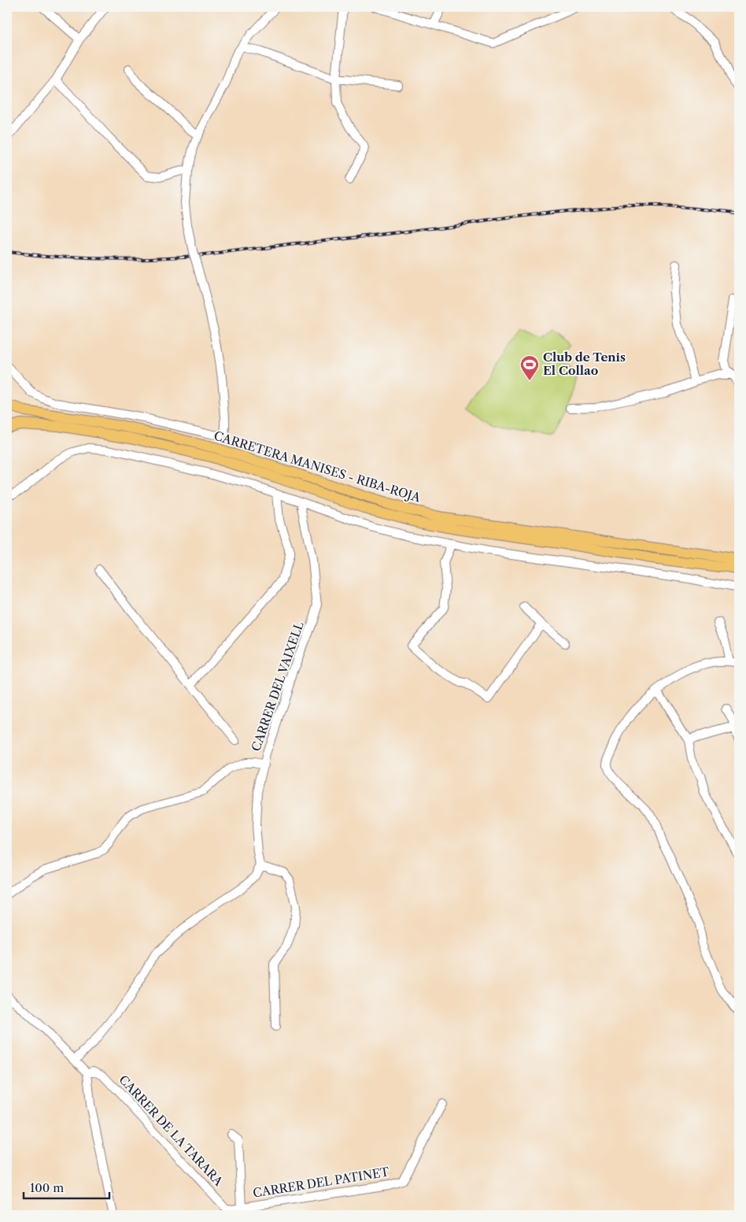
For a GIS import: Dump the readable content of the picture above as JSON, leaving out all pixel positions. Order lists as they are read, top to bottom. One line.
{"streets":{"main road":["CARRETERA MANISES - RIBA-ROJA"],"street":["CARRER DEL VAIXELL","CARRER DE LA TARARA","CARRER DEL PATINET"]},"crossings":[["CARRER DE LA TARARA","CARRER DEL PATINET"]],"places":{"sports":["Club de Tenis El Collao"]},"scale_bar":"100 m"}
